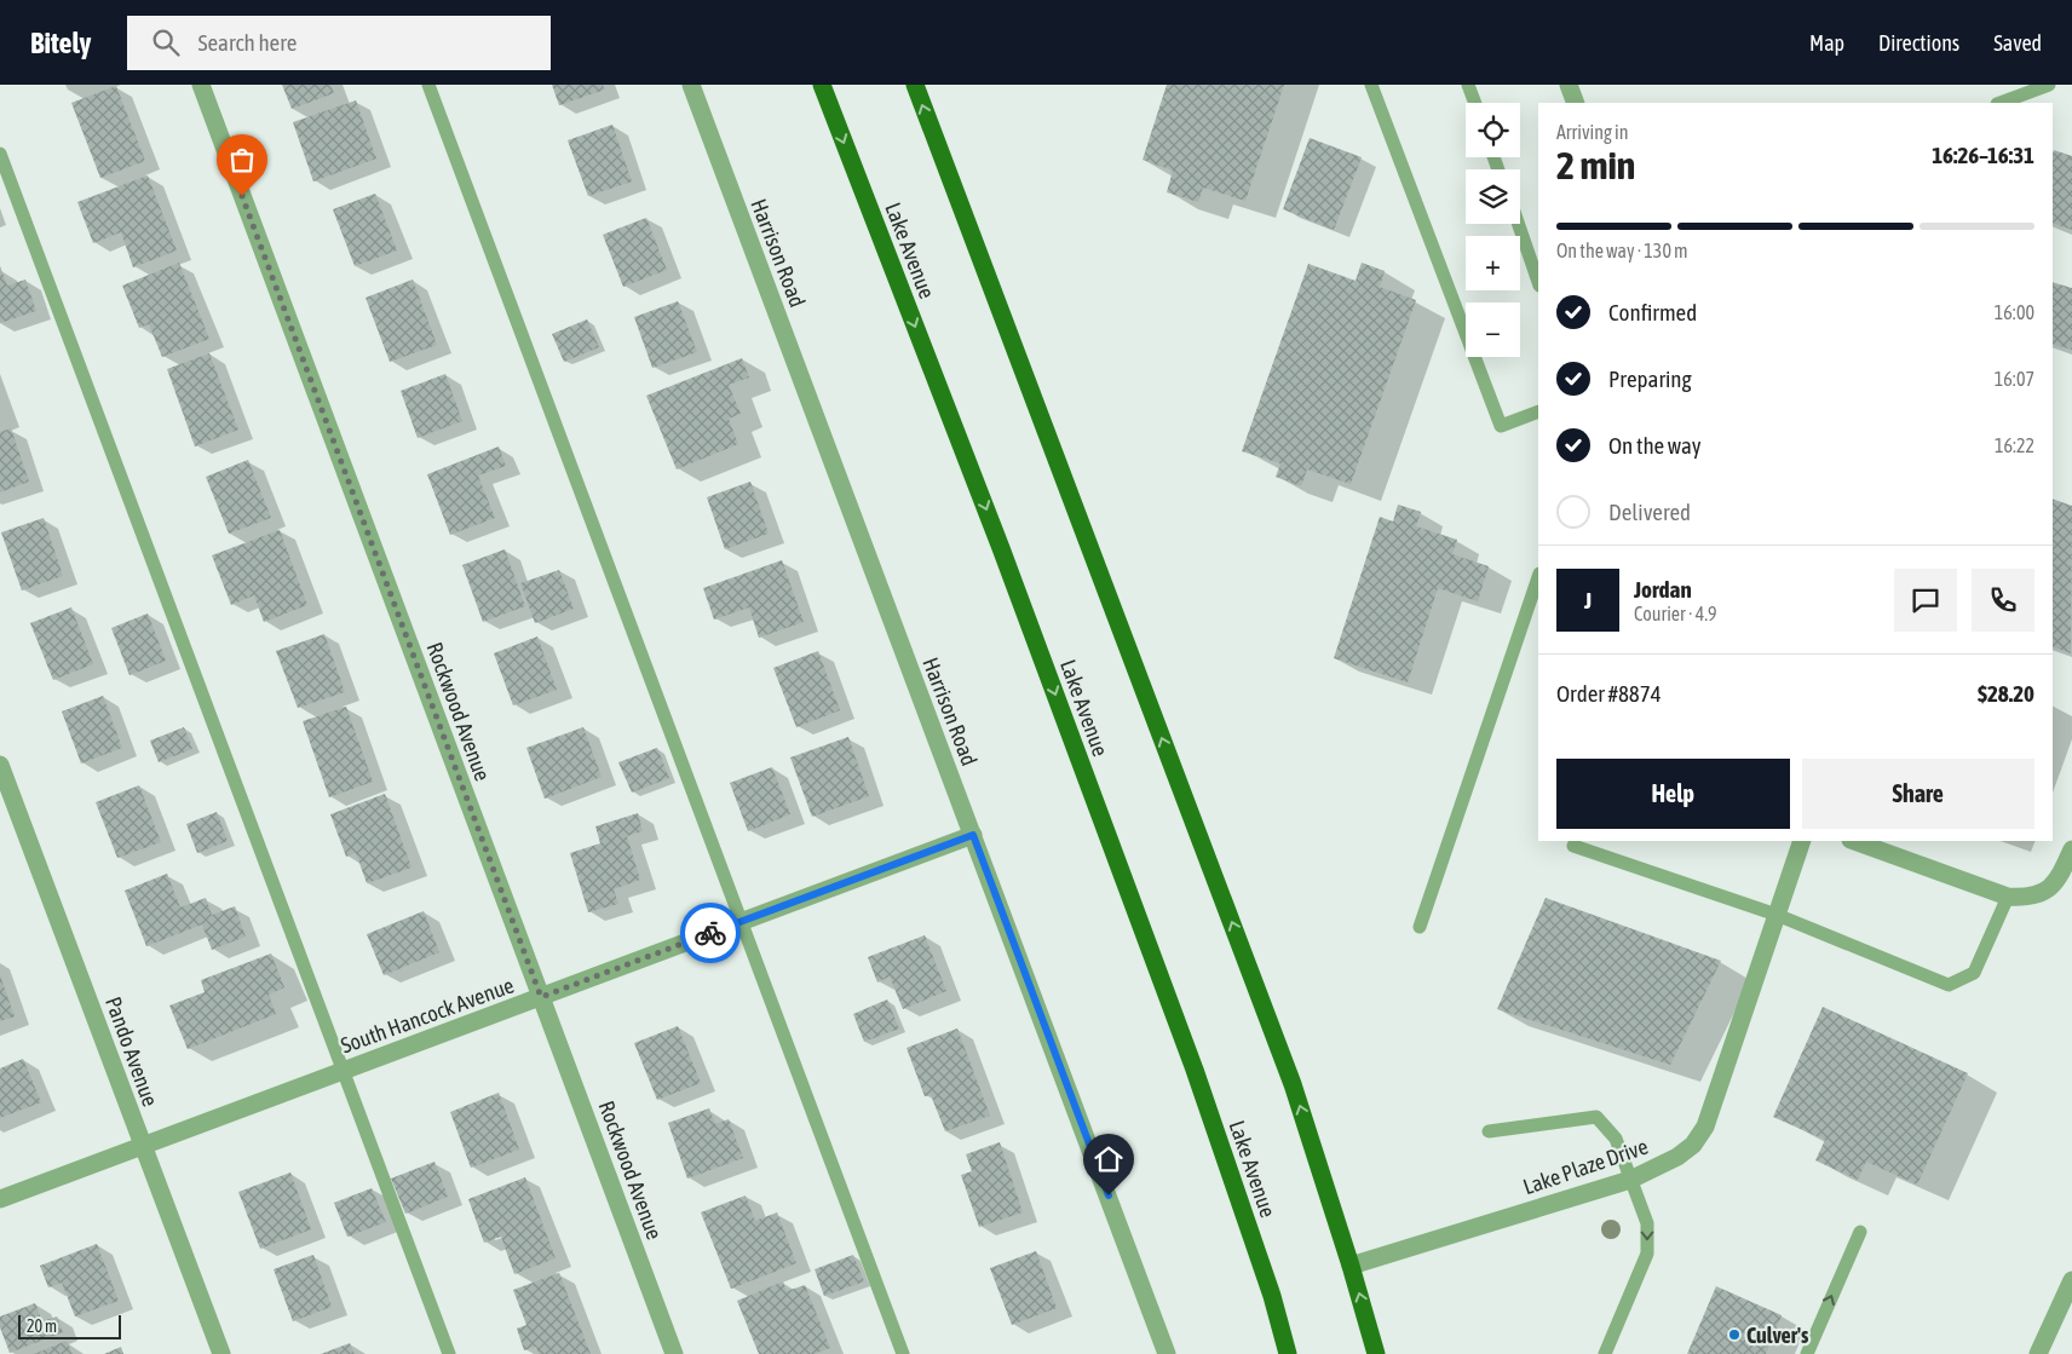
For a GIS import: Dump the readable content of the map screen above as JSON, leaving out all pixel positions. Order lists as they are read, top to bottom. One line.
{"streets":{"main road":["Lake Avenue"],"street":["Harrison Road","Rockwood Avenue","South Hancock Avenue","Pando Avenue","Lake Plaze Drive"]},"crossings":[["Harrison Road","South Hancock Avenue"],["Rockwood Avenue","South Hancock Avenue"],["South Hancock Avenue","Pando Avenue"]],"places":["Culver's"],"scale_bar":"20 m","page":{"header":"Bitely","search":"Search here","nav":["Map","Directions","Saved"],"map_buttons":["+","−"],"heading":["2 min","Arriving in","16:26–16:31"],"panel":["Jordan","Courier · 4.9","Order #8874","$28.20"],"bar":"On the way · 130 m","list":[["Confirmed","16:00"],["Preparing","16:07"],["On the way","16:22"],"Delivered"],"round":"J","buttons":["Help","Share"],"scale":"20 m"}}
